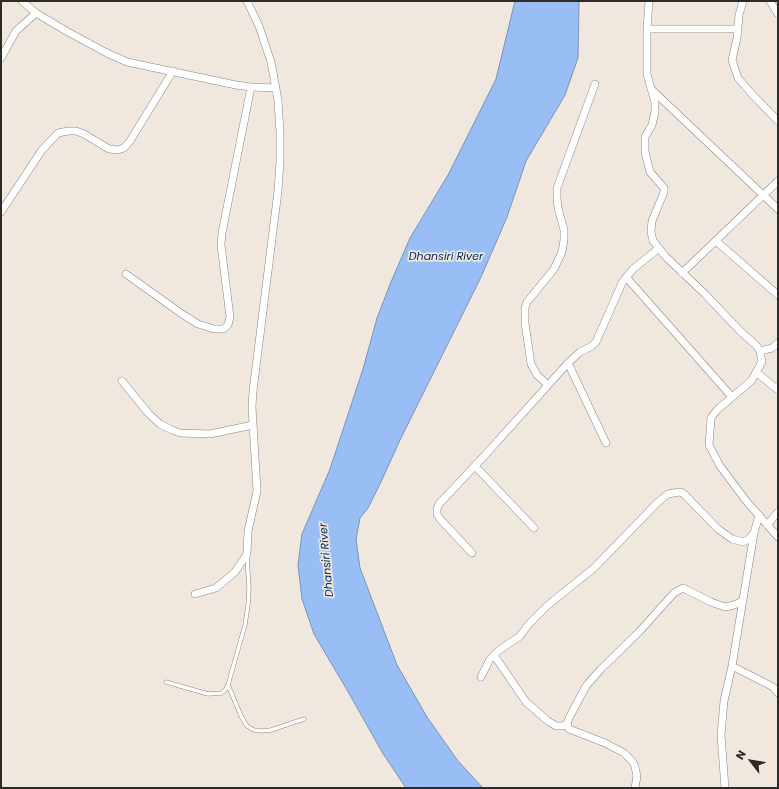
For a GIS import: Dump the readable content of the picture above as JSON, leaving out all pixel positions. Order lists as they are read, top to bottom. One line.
{"water":["Dhansiri River"],"north":"top left"}
